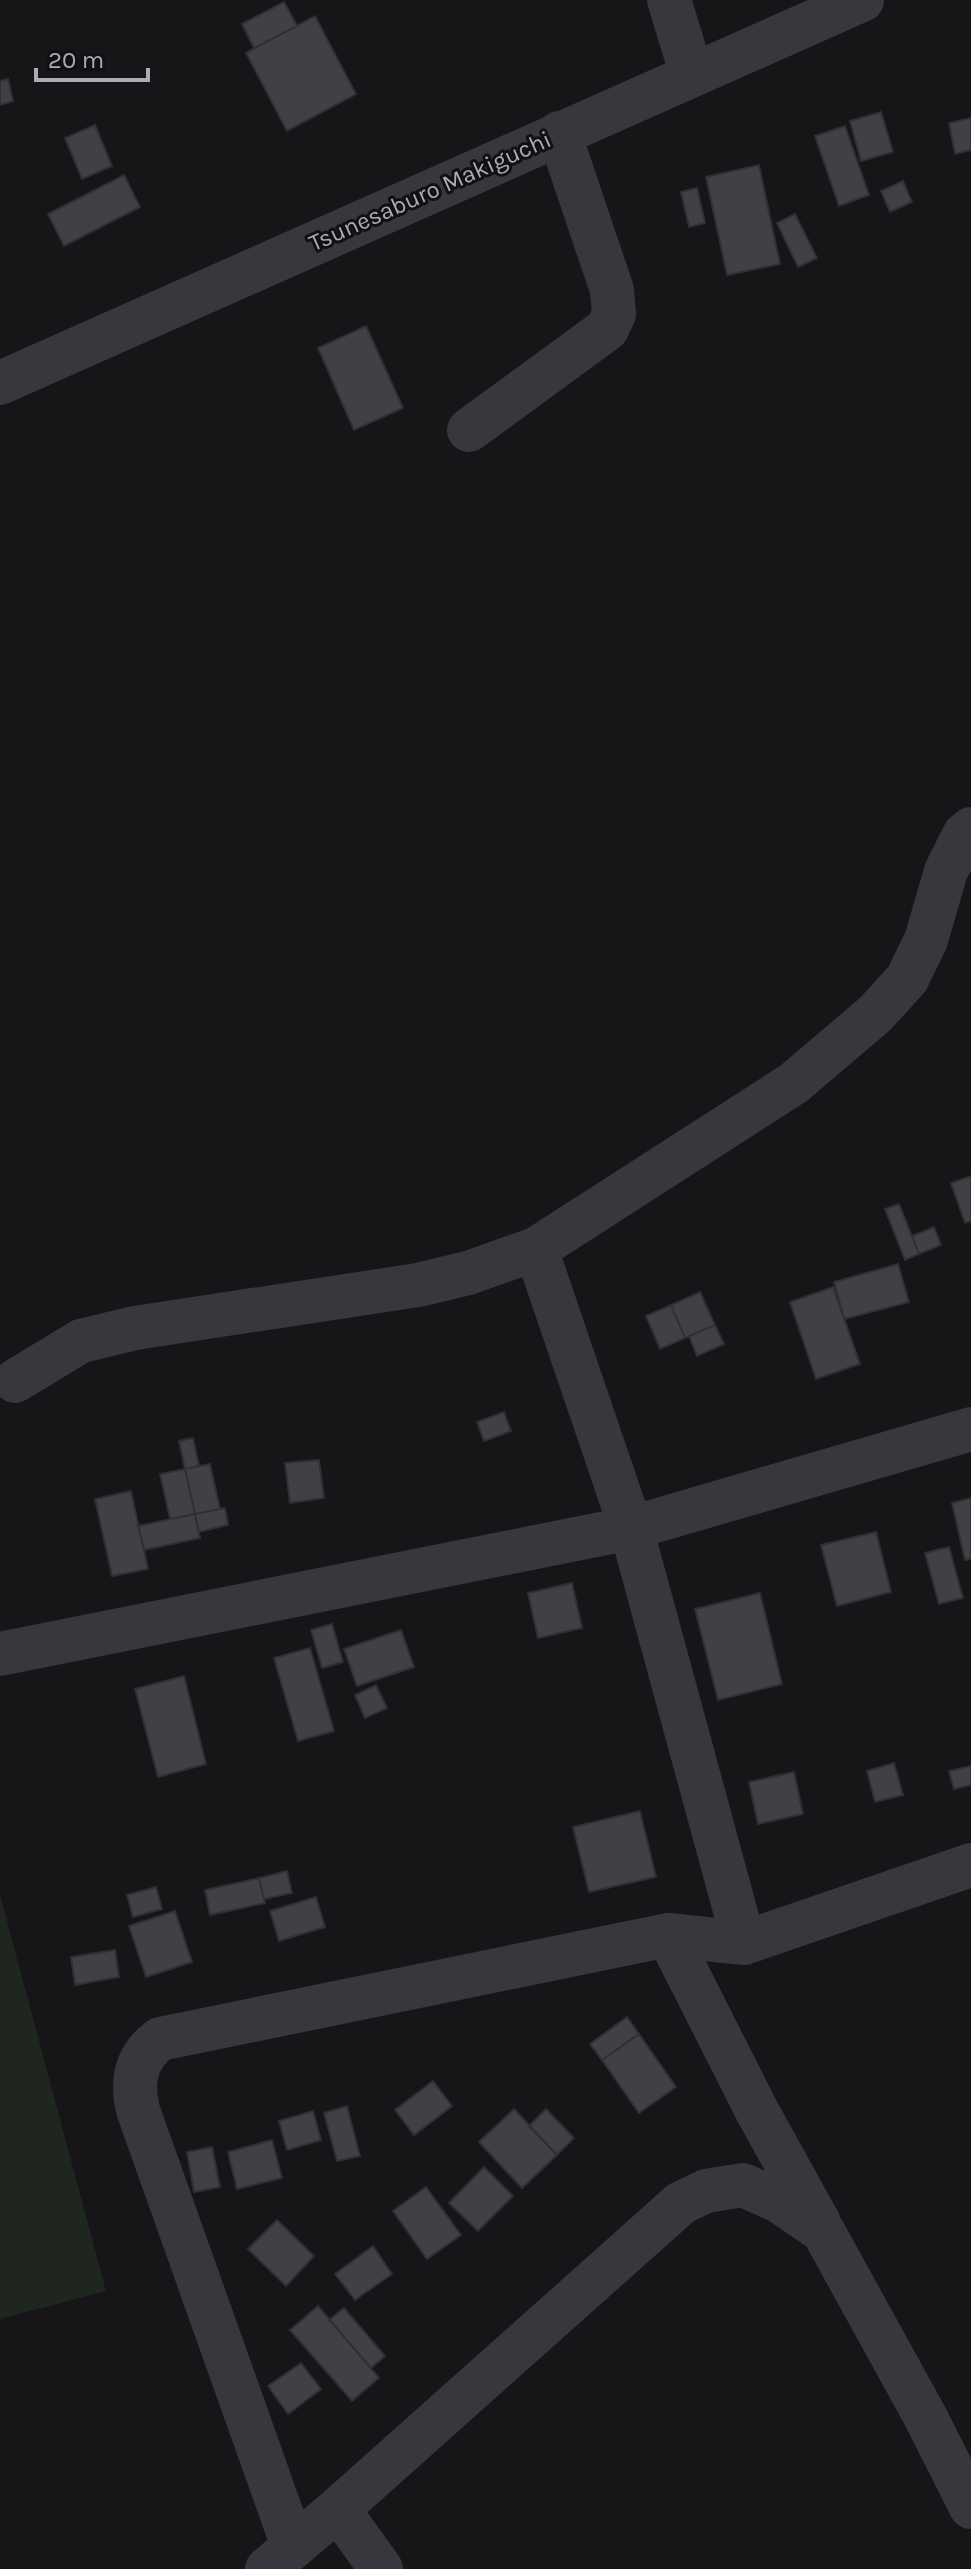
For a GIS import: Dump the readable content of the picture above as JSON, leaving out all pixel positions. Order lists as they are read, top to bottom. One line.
{"streets":{"street":["Tsunesaburo Makiguchi"]},"scale_bar":"20 m"}
